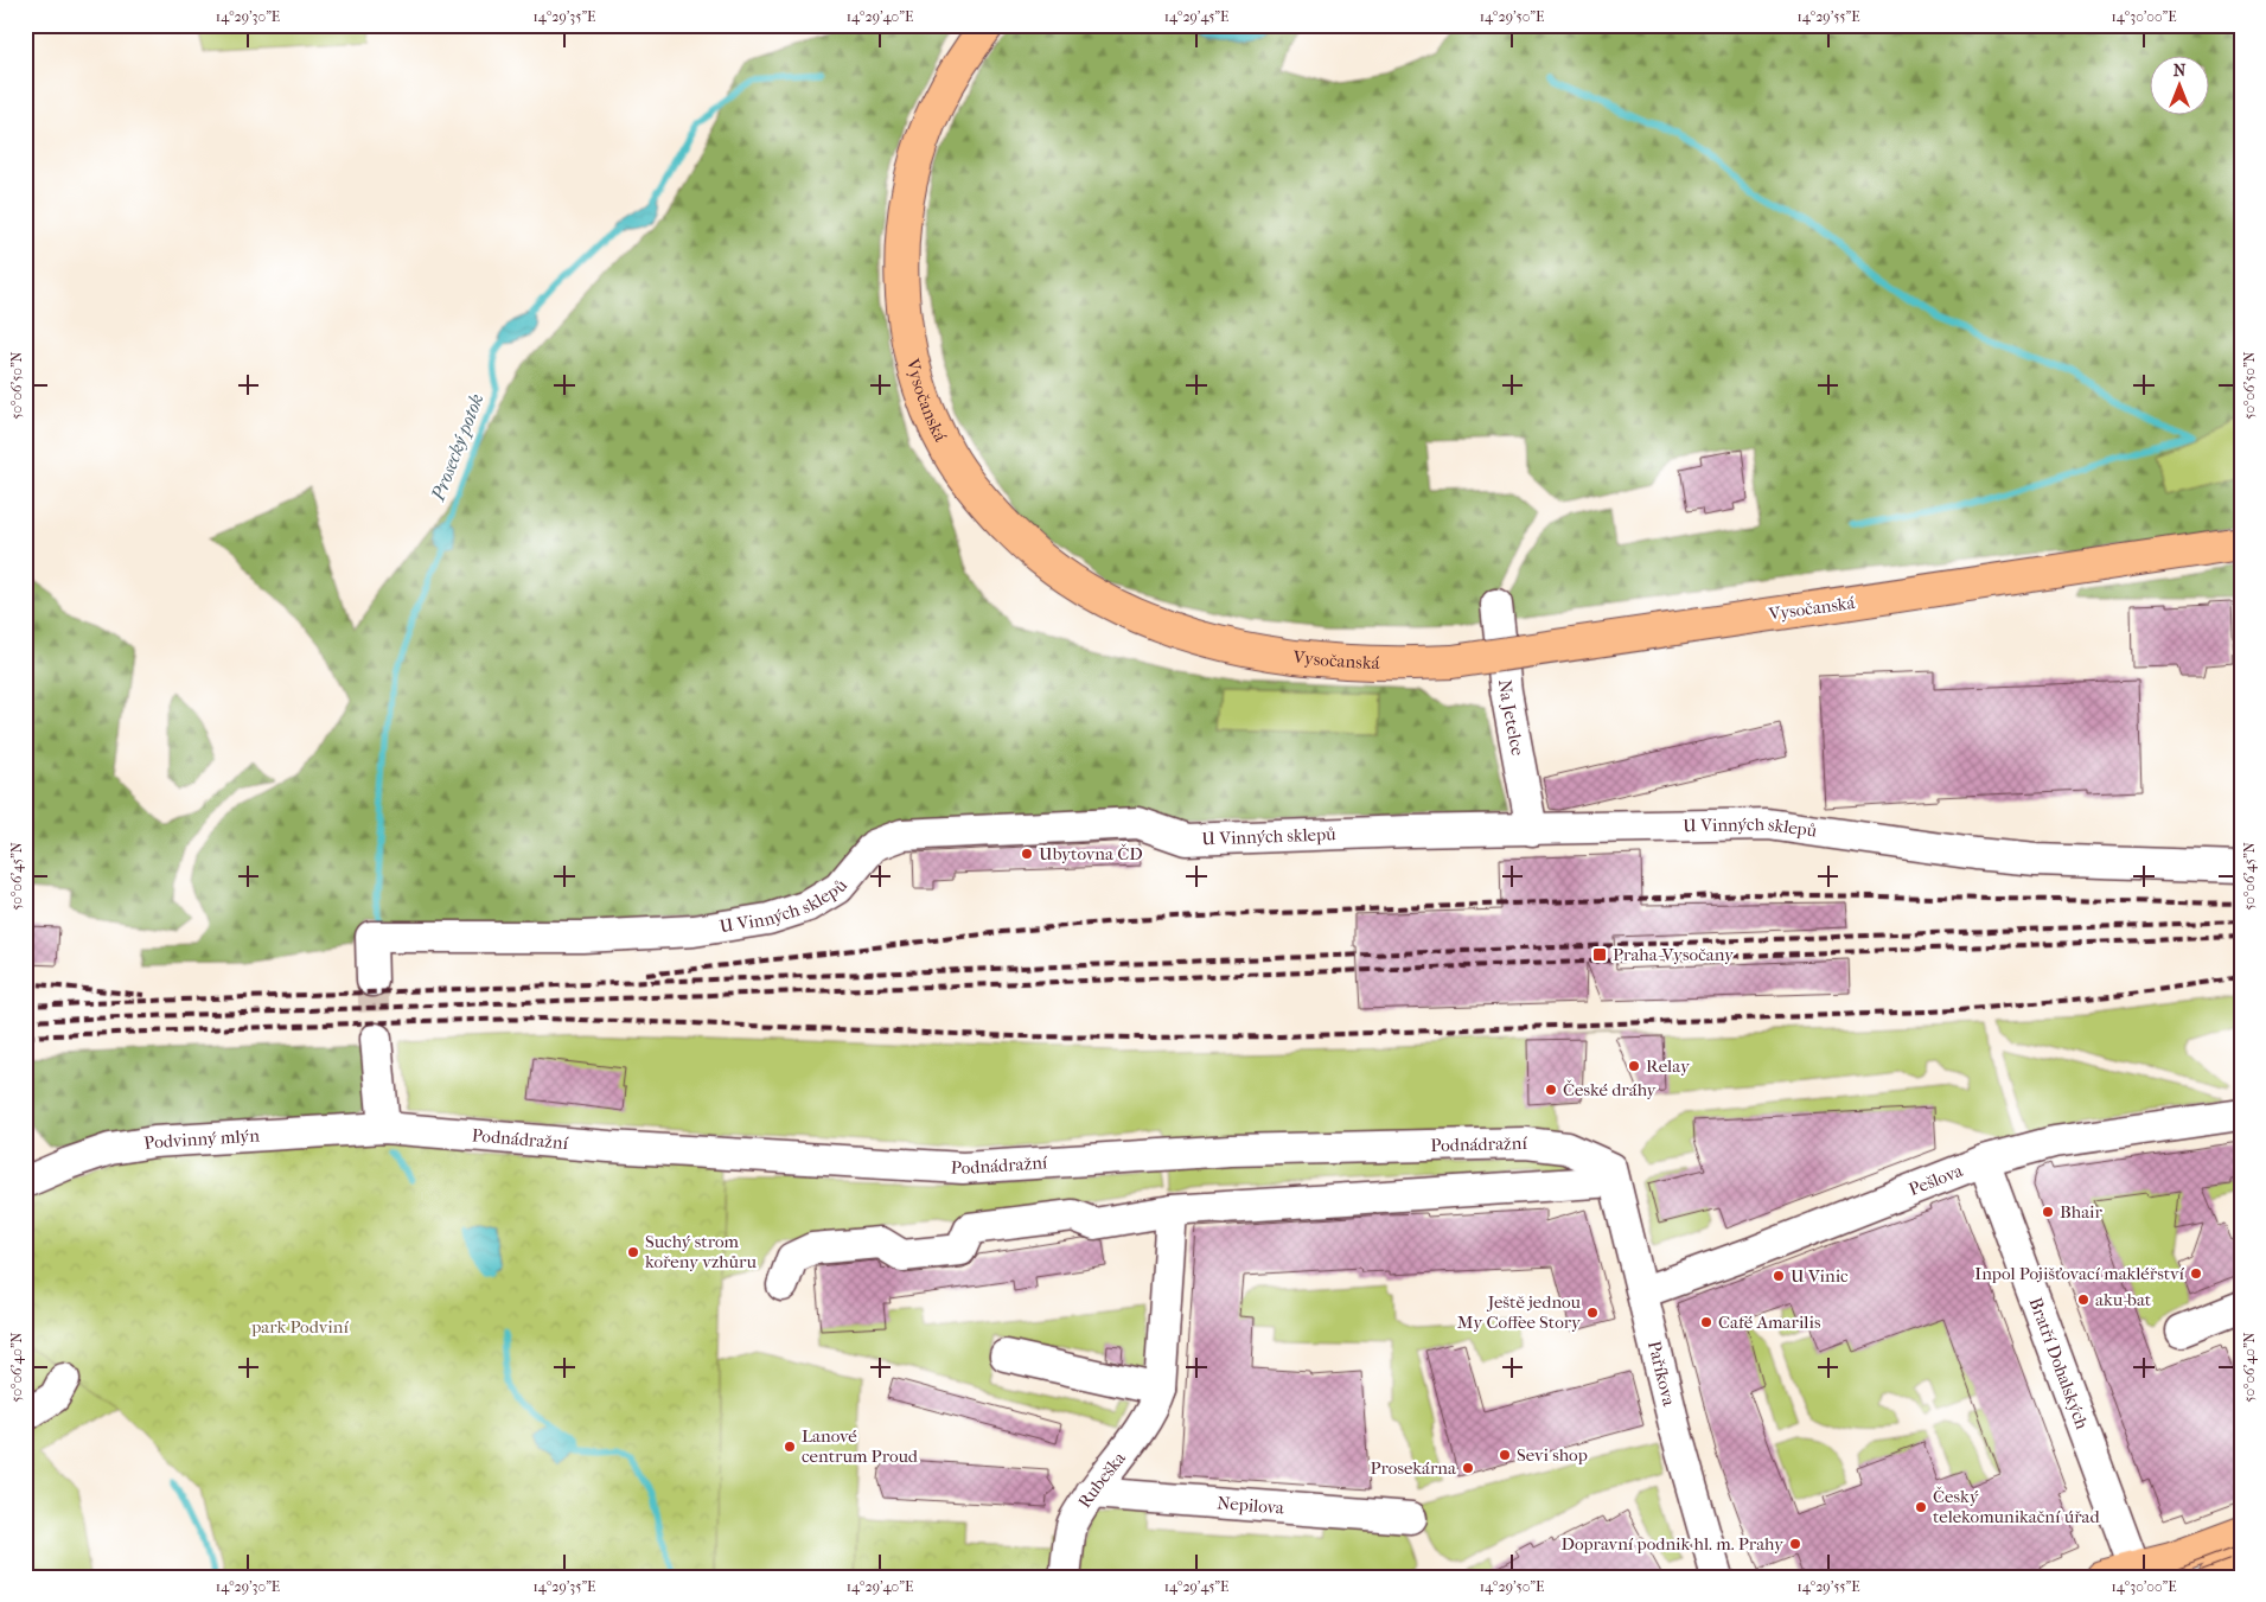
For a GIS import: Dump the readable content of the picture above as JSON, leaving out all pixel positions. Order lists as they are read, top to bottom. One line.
{"streets":{"main road":["Vysočanská"],"street":["Na Jetelce","U Vinných sklepů","Podnádražní","Podvinný mlýn","Pešlova","Bratří Dohalských","Paříkova","Rubeška","Nepilova"]},"crossings":[["Na Jetelce","U Vinných sklepů"],["Podnádražní","Podvinný mlýn"],["Podnádražní","Paříkova"],["Pešlova","Bratří Dohalských"],["Pešlova","Paříkova"],["Rubeška","Nepilova"]],"water":["Prosecký potok"],"parks":["park Podviní"],"places":{"other":["Ubytovna ČD","Relay","České dráhy","Bhair","Suchý strom kořeny vzhůru","Inpol Pojišťovací makléřství","U Vinic","aku-bat","Ještě jednou My Coffee Story","Café Amarilis","Lanové centrum Proud","Sevi shop","Prosekárna","Český telekomunikační úřad","Dopravní podnik hl. m. Prahy"],"transit":["Praha-Vysočany"]},"north":"top","coordinates":["14°29'30\"E","14°29'35\"E","14°29'40\"E","14°29'45\"E","14°29'50\"E","14°29'55\"E","14°30'00\"E","50°06'50\"N","50°06'45\"N","50°06'40\"N"]}
